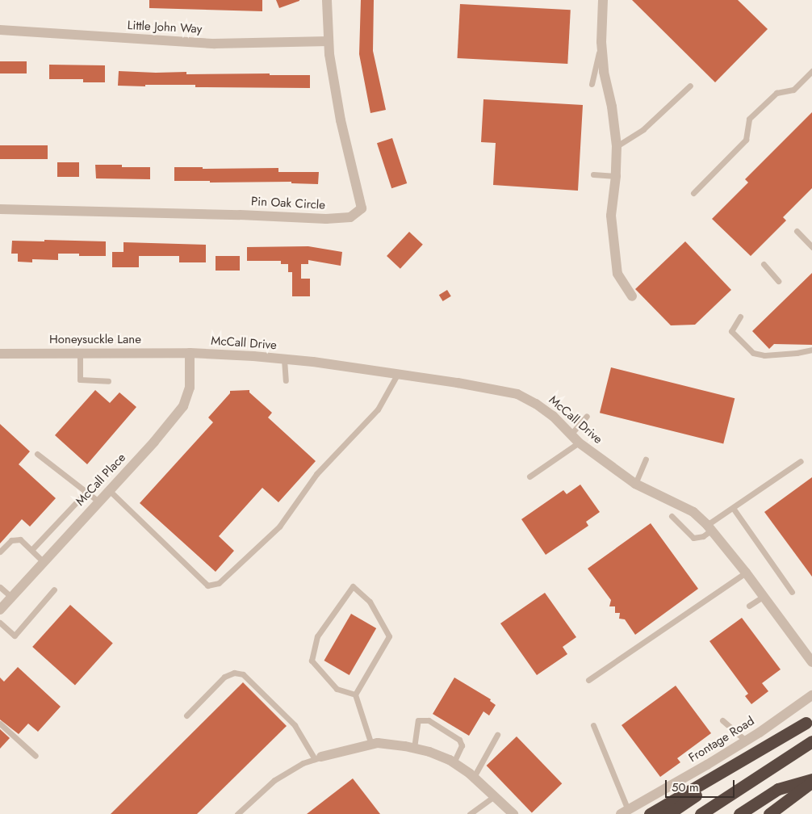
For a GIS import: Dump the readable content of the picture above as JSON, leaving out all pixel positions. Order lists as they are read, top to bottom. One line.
{"streets":{"street":["Little John Way","Pin Oak Circle","Honeysuckle Lane","McCall Drive","McCall Place","Frontage Road"]},"crossings":[["Little John Way","Pin Oak Circle"],["Honeysuckle Lane","McCall Drive"],["Honeysuckle Lane","McCall Place"],["McCall Drive","McCall Place"]],"scale_bar":"50 m"}
